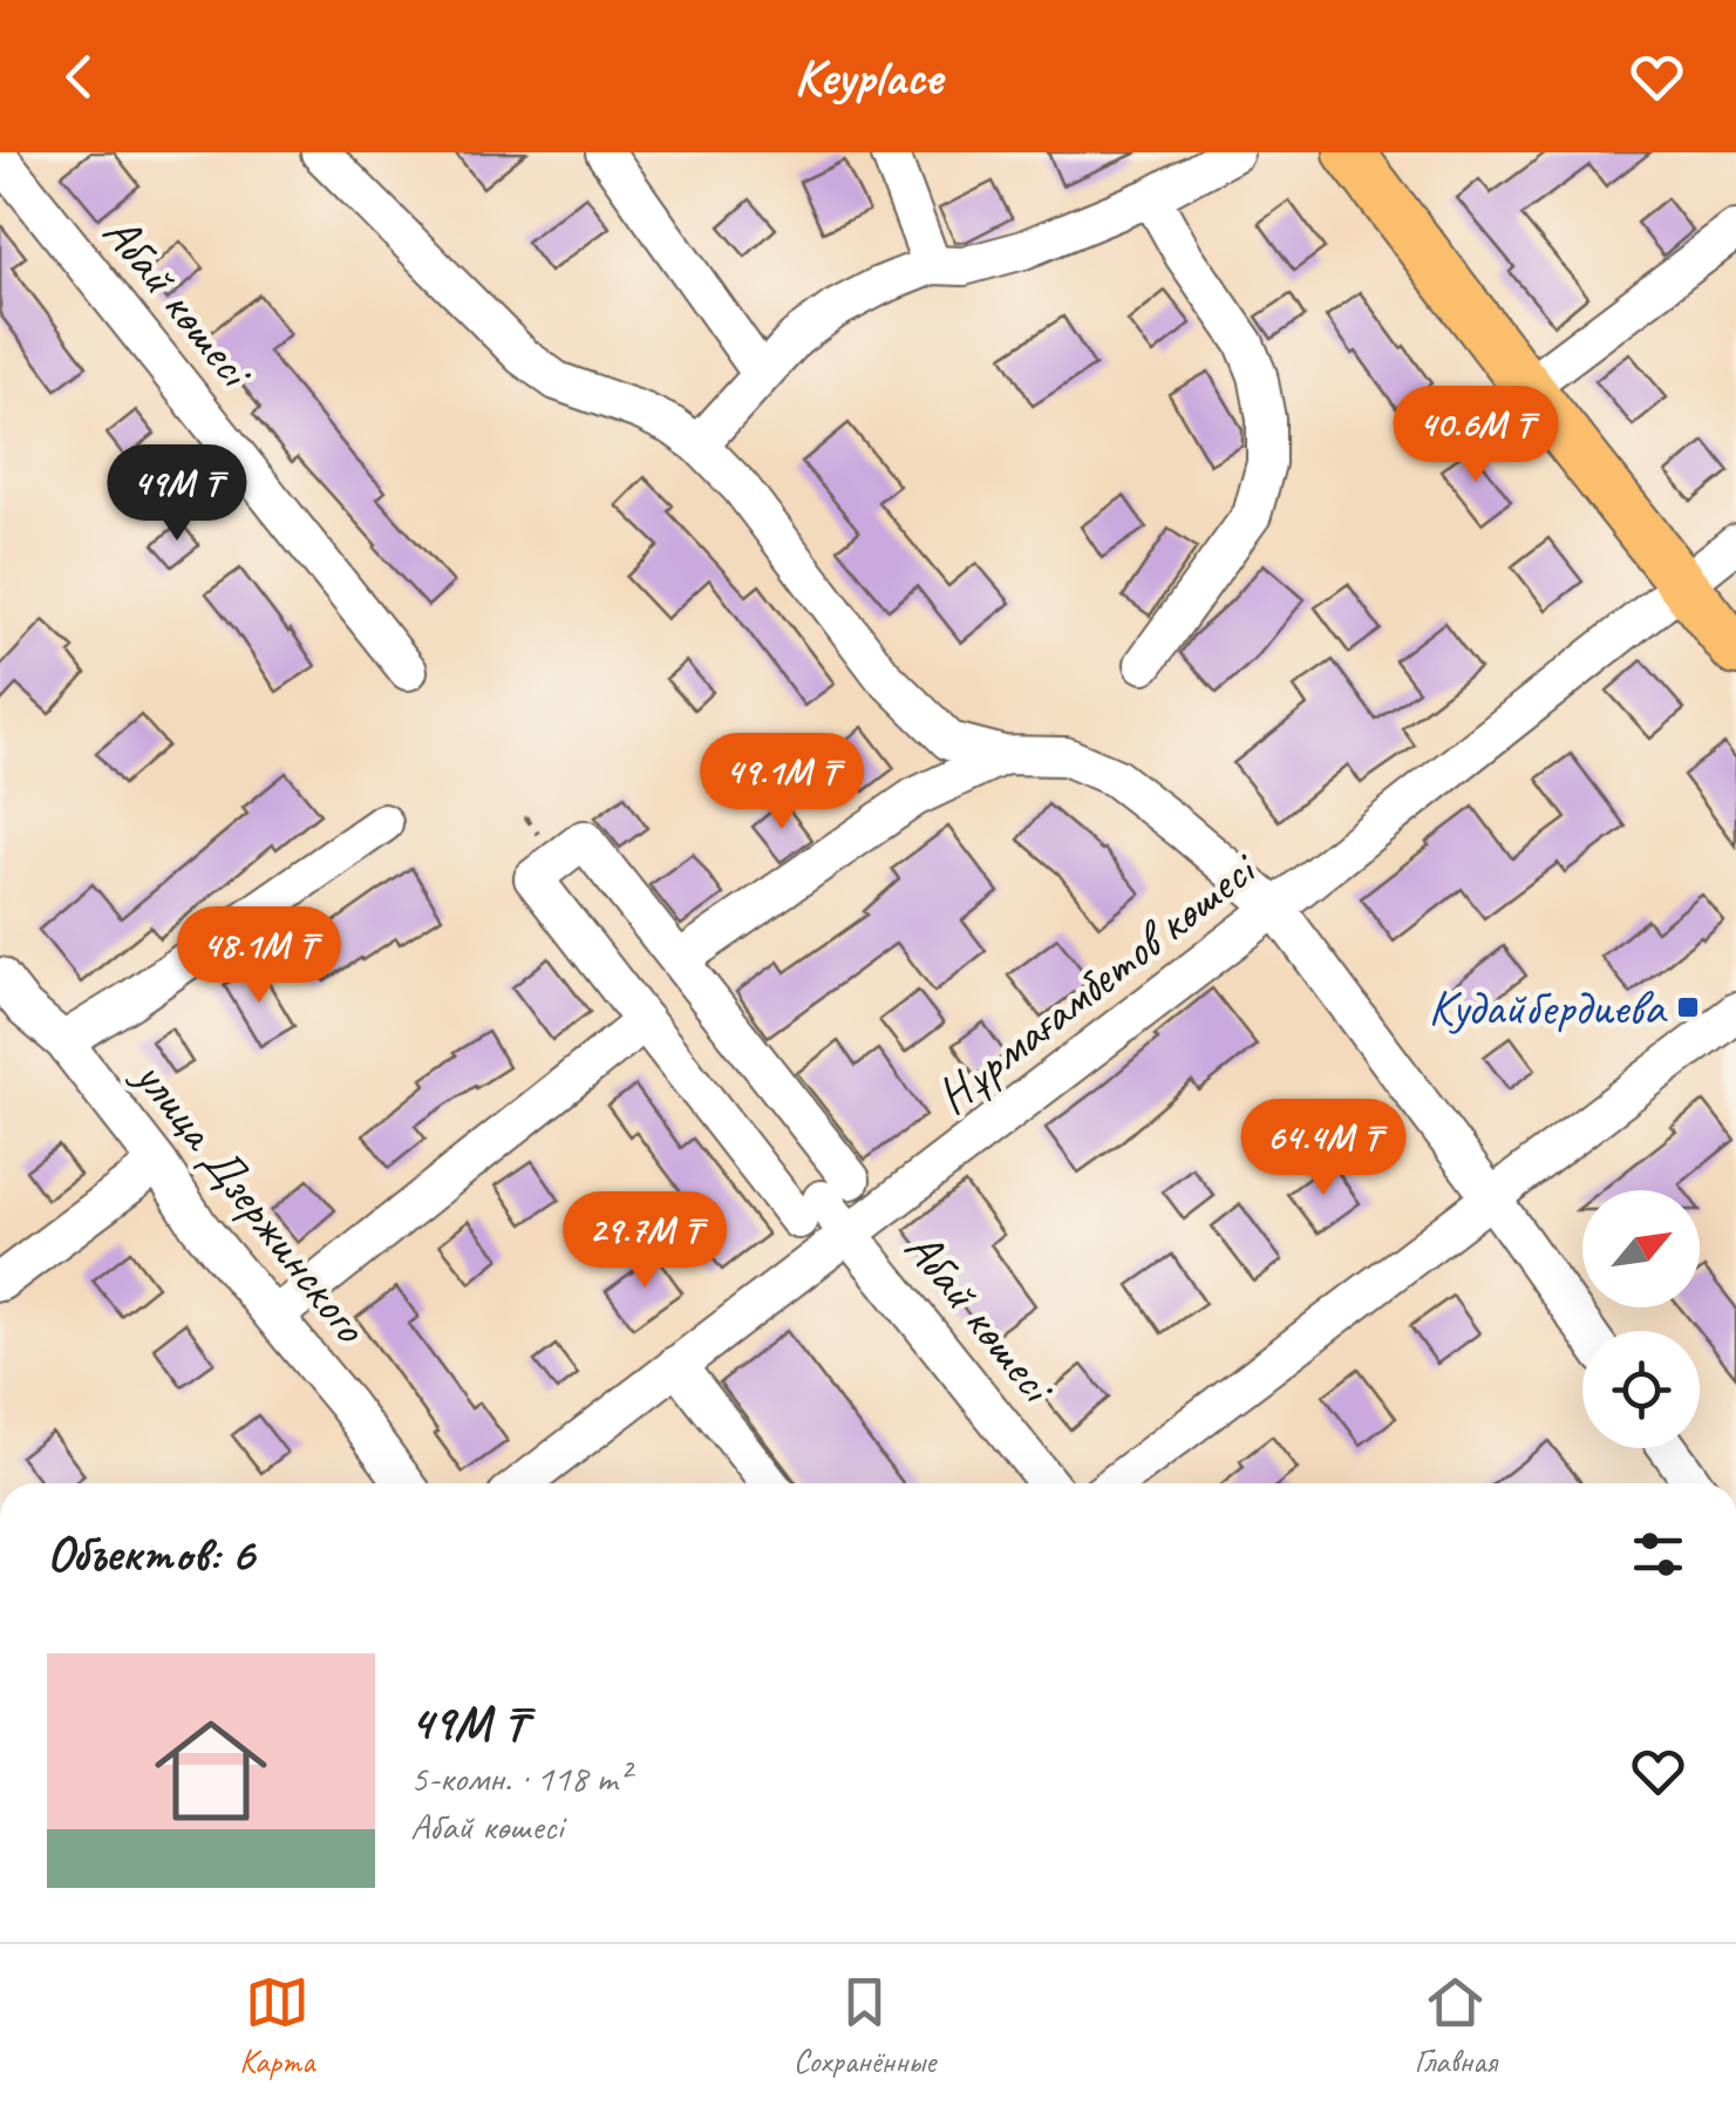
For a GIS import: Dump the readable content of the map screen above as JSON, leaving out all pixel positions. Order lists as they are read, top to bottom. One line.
{"streets":{"street":["Абай көшесі","Нұрмағамбетов көшесі","улица Дзержинского"]},"crossings":[["Абай көшесі","Нұрмағамбетов көшесі"]],"places":{"transit":["Кудайбердиева"]},"north":"top right","page":{"header":"Keyplace","price":["40.6M ₸","49M ₸","49.1M ₸","48.1M ₸","64.4M ₸","29.7M ₸"],"heading":"Объектов: 6","list":[{"name":"49M ₸","note":"5-комн. · 118 m² · Абай көшесі"}],"tabs":["Карта","Сохранённые","Главная"]}}
